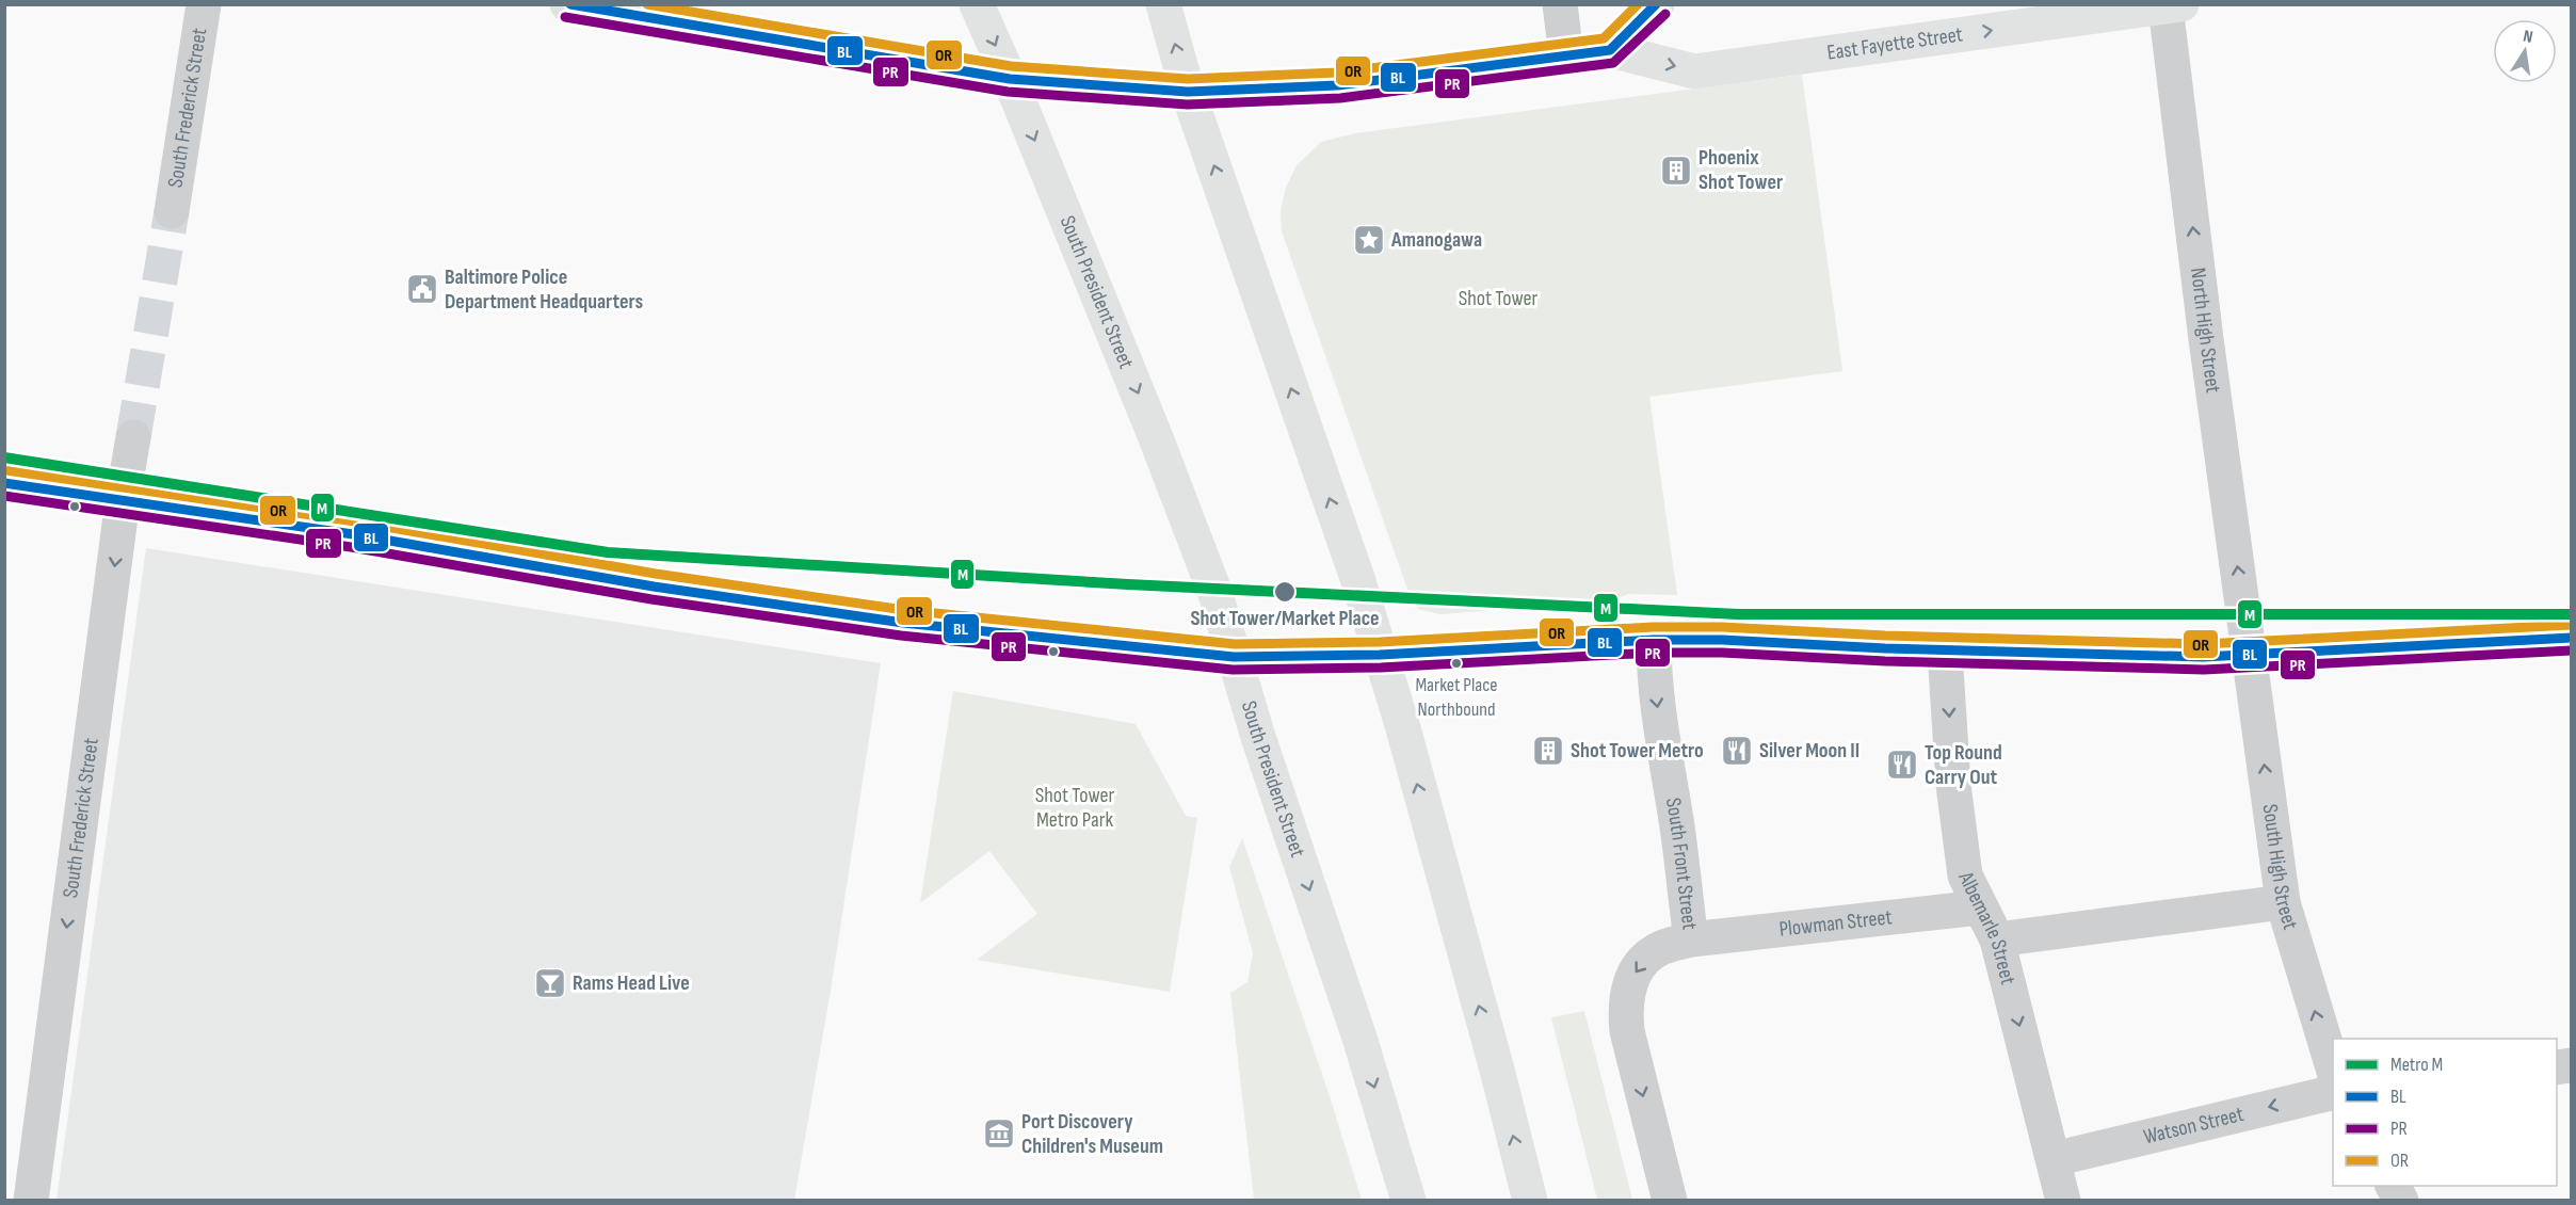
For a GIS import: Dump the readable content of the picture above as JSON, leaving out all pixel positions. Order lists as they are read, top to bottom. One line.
{"streets":{"main road":["East Fayette Street","South President Street"],"street":["South Frederick Street","North High Street","South Front Street","South High Street","Plowman Street","Albemarle Street","Watson Street"]},"crossings":[["East Fayette Street","South President Street"],["East Fayette Street","North High Street"],["North High Street","South High Street"],["South Front Street","Plowman Street"],["Plowman Street","Albemarle Street"],["Albemarle Street","Watson Street"]],"one_way":["East Fayette Street","South Frederick Street","North High Street","South Front Street","South High Street","Albemarle Street"],"parks":["Shot Tower","Shot Tower Metro Park"],"places":{"building":["Phoenix Shot Tower","Shot Tower Metro"],"place":["Amanogawa"],"public building":["Baltimore Police Department Headquarters"],"other":["Shot Tower/Market Place","Market Place Northbound"],"restaurant":["Silver Moon II","Top Round Carry Out"],"bar":["Rams Head Live"],"museum":["Port Discovery Children's Museum"]},"lines":["transit line BL","transit line OR","transit line PR","metro line M"],"legend":["Metro M","BL","PR","OR"],"north":"top"}
